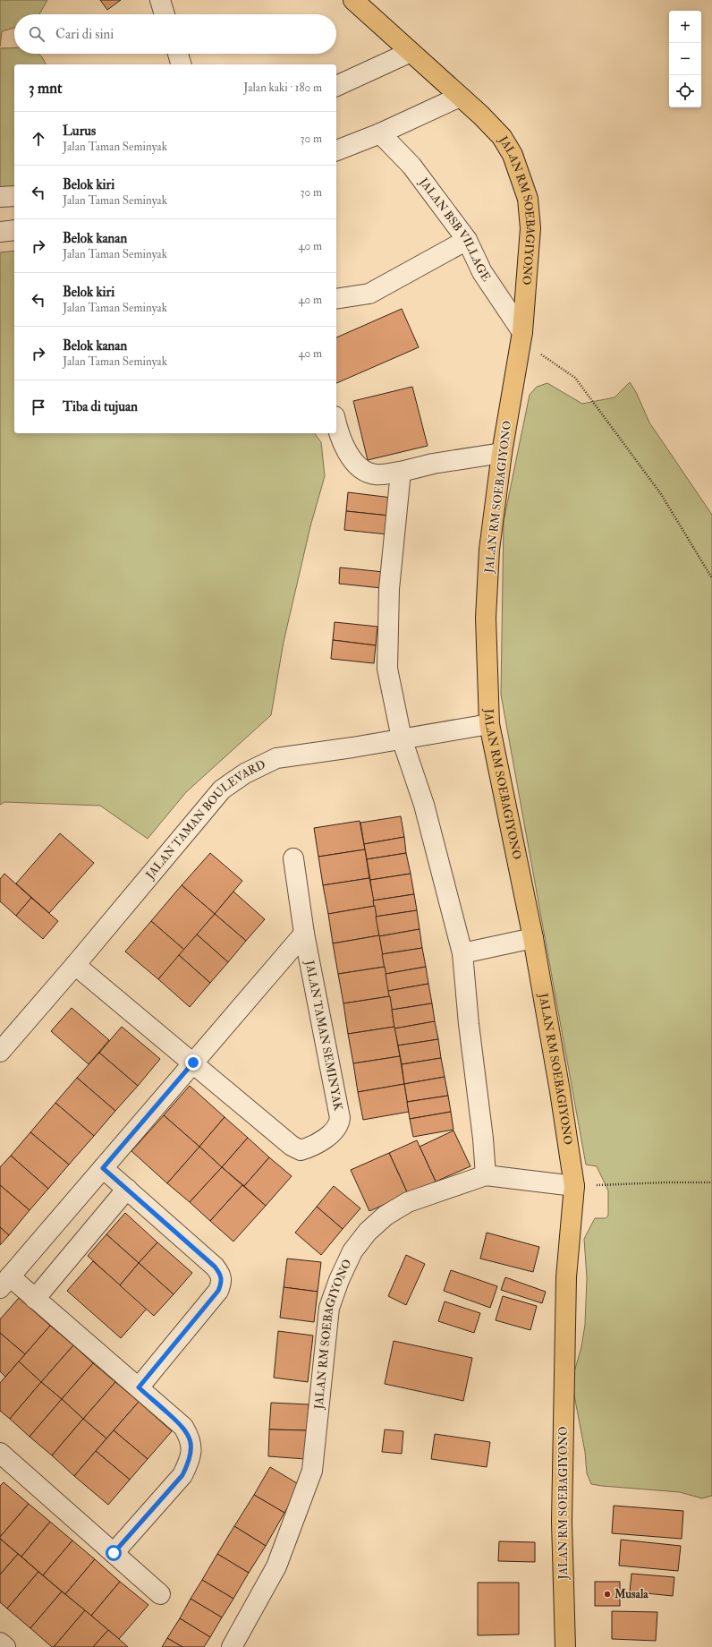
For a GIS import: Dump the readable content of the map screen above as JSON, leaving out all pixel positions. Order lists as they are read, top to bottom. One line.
{"streets":{"main road":["JALAN RM SOEBAGIYONO"],"street":["JALAN BSB VILLAGE","JALAN TAMAN BOULEVARD","JALAN TAMAN SEMINYAK"]},"crossings":[["JALAN RM SOEBAGIYONO","JALAN BSB VILLAGE"],["JALAN RM SOEBAGIYONO","JALAN TAMAN BOULEVARD"],["JALAN TAMAN BOULEVARD","JALAN TAMAN SEMINYAK"]],"places":["Musala"],"page":{"map_buttons":["+","−"],"search":"Cari di sini","heading":["3 mnt","Jalan kaki · 180 m"],"list":[["Lurus","Jalan Taman Seminyak","30 m"],["Belok kiri","Jalan Taman Seminyak","30 m"],["Belok kanan","Jalan Taman Seminyak","40 m"],["Belok kiri","Jalan Taman Seminyak","40 m"],["Belok kanan","Jalan Taman Seminyak","40 m"],"Tiba di tujuan"]}}
